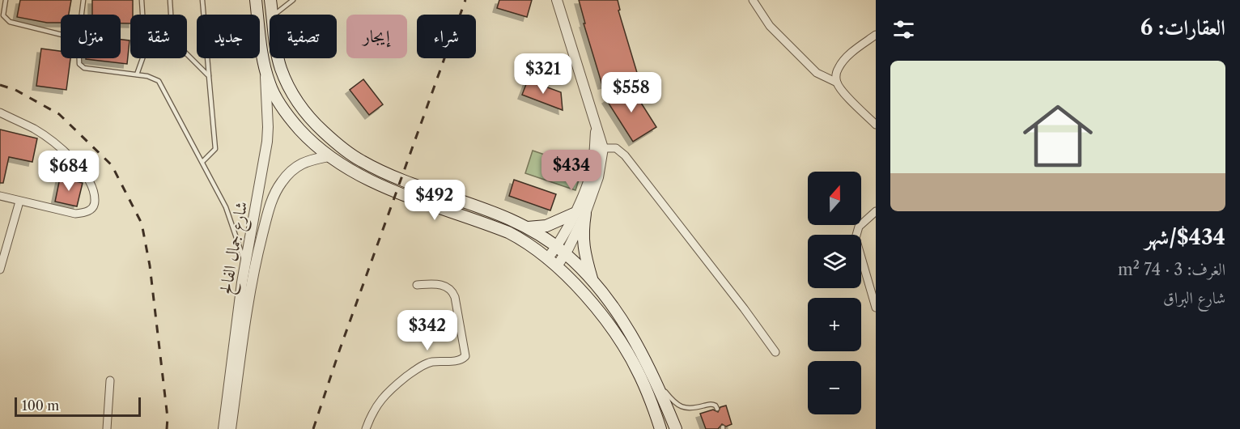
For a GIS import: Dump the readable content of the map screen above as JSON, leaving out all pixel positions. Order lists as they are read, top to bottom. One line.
{"streets":{"street":["شارع جمال الفالح"]},"scale_bar":"100 m","north":"top","page":{"heading":"العقارات: 6","chip":["شراء","إيجار","تصفية","جديد","شقة","منزل"],"price":["$321","$558","$434","$684","$492","$342"],"list":[{"name":"$434/شهر","note":"الغرف: 3 · 74 m² · شارع البراق"}],"map_buttons":["+","−"],"scale":"100 m"}}
